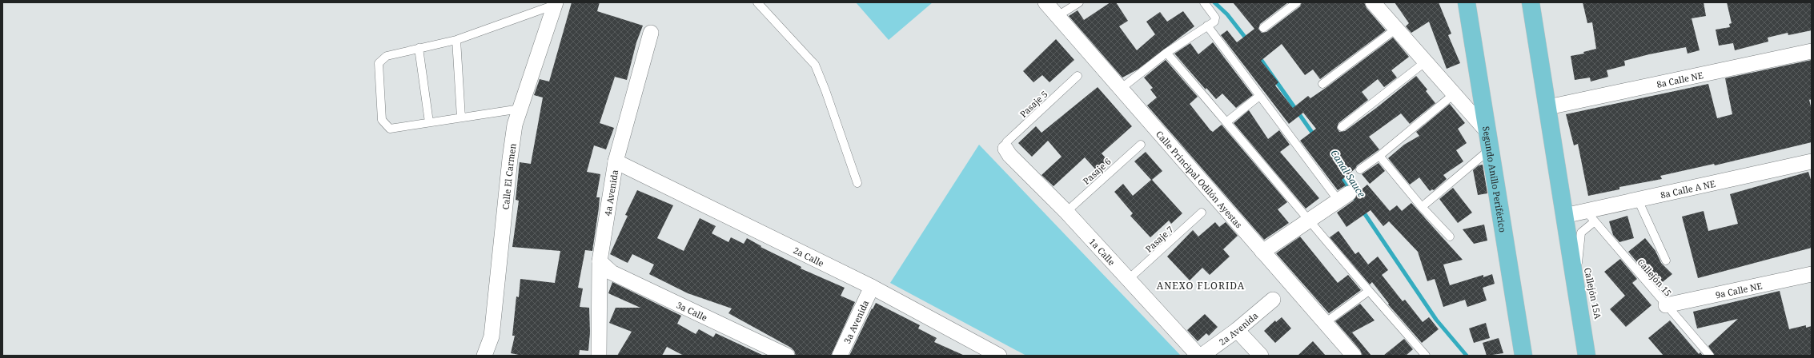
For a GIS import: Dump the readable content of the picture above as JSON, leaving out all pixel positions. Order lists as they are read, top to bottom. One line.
{"streets":{"main road":["Segundo Anillo Periférico"],"street":["8a Calle NE","Calle El Carmen","Calle Principal Odilón Ayestas","8a Calle A NE","4a Avenida","1a Calle","2a Calle","9a Calle NE","3a Calle","3a Avenida","2a Avenida"],"lane":["Pasaje 5","Pasaje 6","Pasaje 7","Callejón 15","Callejón 15A"]},"crossings":[["Pasaje 5","1a Calle"],["Pasaje 6","1a Calle"],["8a Calle A NE","Callejón 15"],["8a Calle A NE","Callejón 15A"],["4a Avenida","2a Calle"],["4a Avenida","3a Calle"],["Pasaje 7","1a Calle"],["2a Calle","3a Avenida"],["Callejón 15","9a Calle NE"],["Callejón 15","Callejón 15A"]],"districts":["ANEXO FLORIDA"],"water":["Canal Sauce"]}
